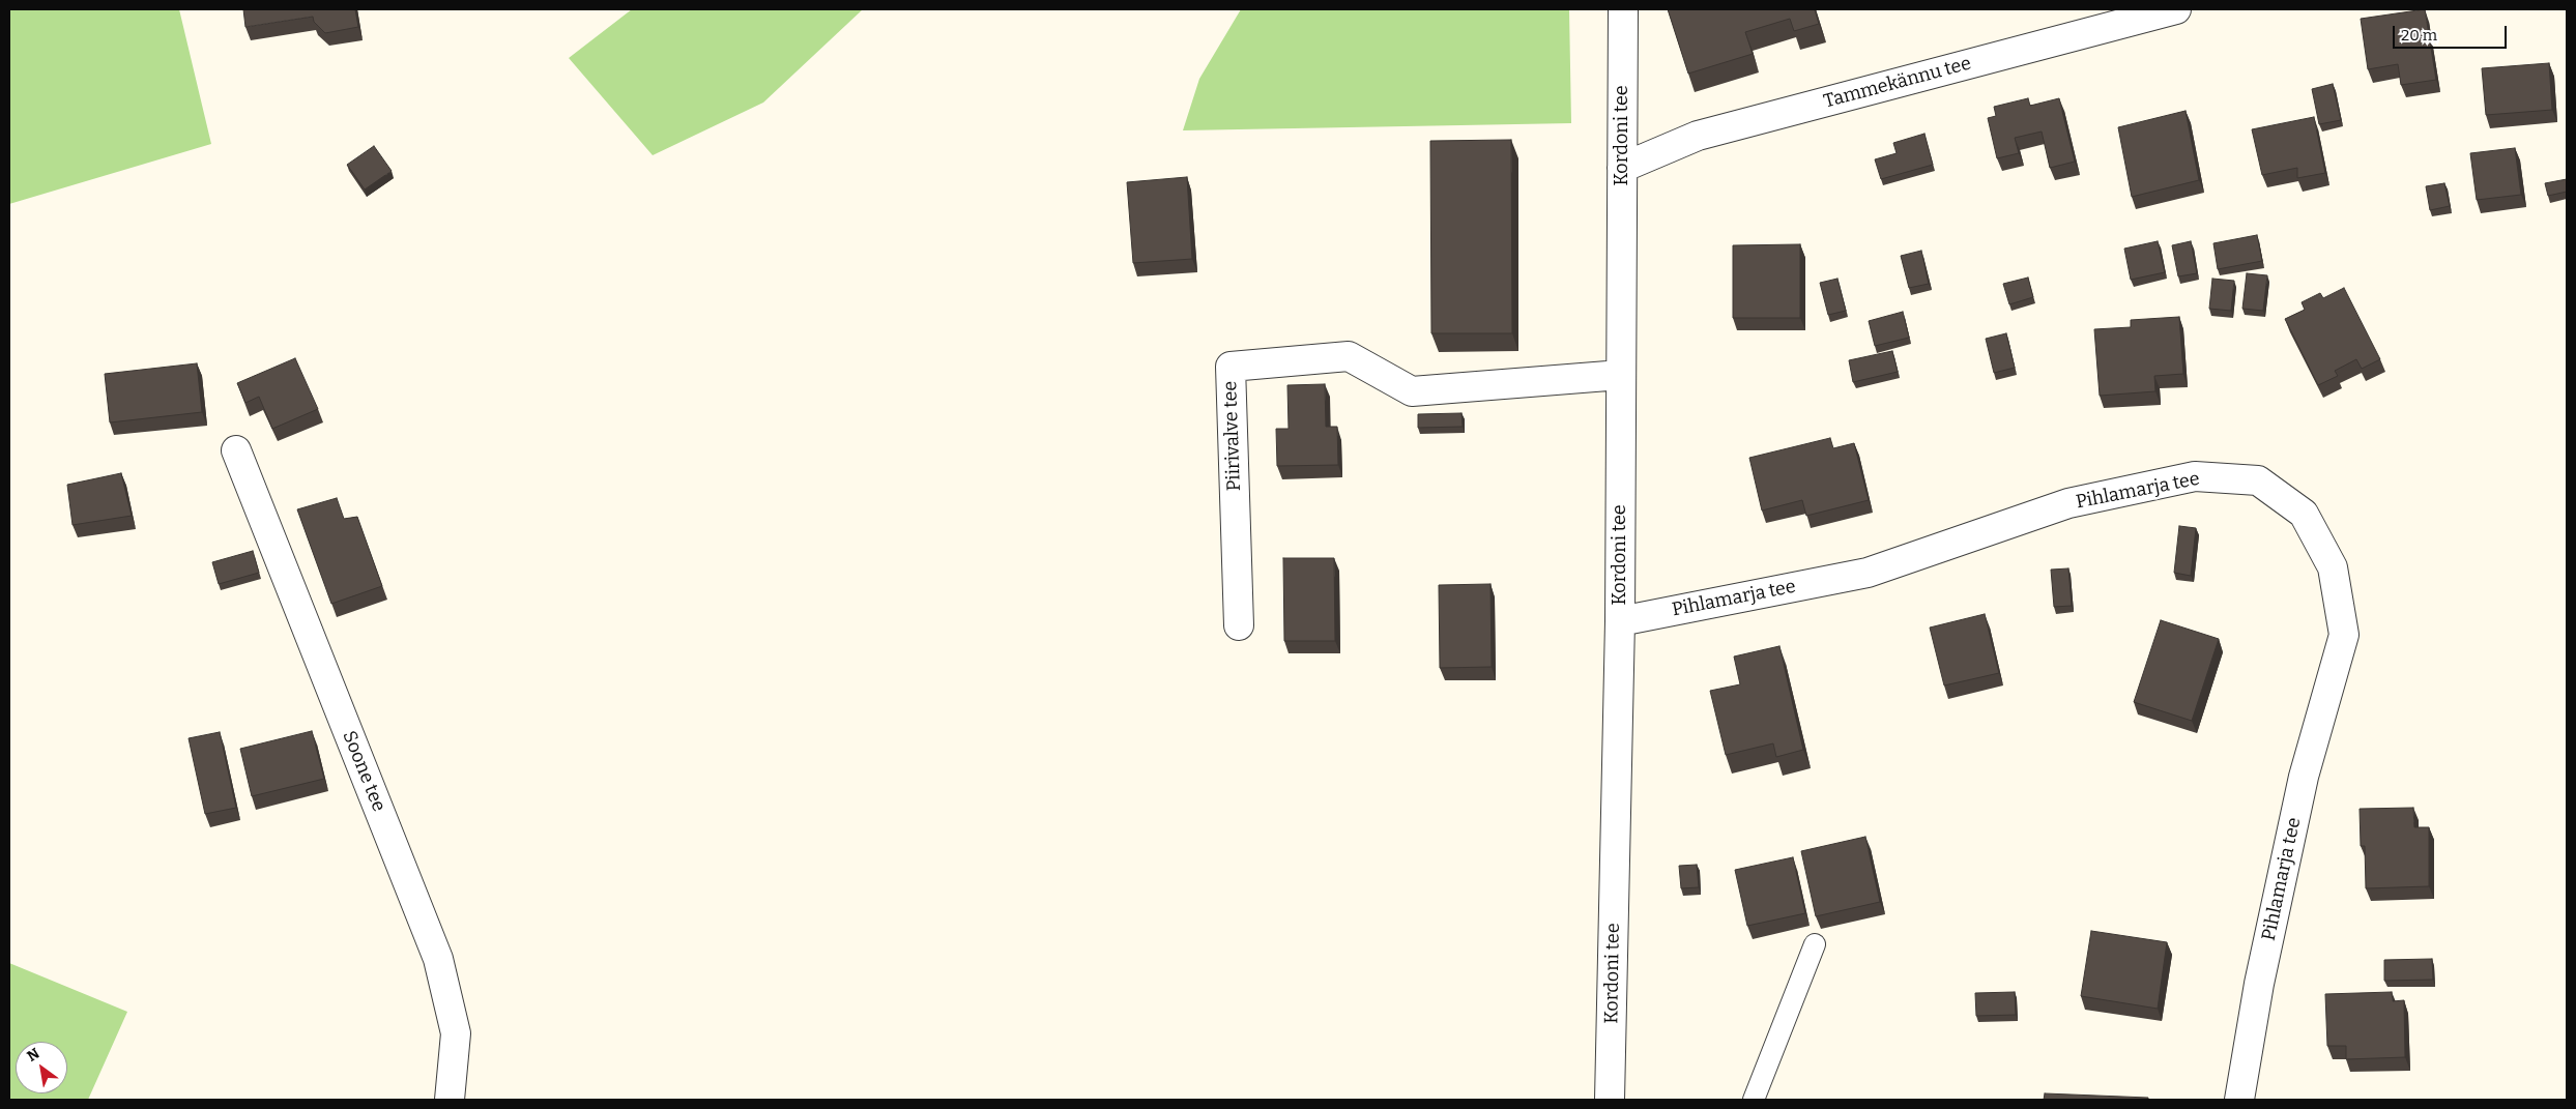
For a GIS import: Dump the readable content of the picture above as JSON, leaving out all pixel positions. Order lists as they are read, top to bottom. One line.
{"streets":{"street":["Tammekännu tee","Kordoni tee","Piirivalve tee","Pihlamarja tee","Soone tee"]},"crossings":[["Tammekännu tee","Kordoni tee"],["Kordoni tee","Piirivalve tee"],["Kordoni tee","Pihlamarja tee"]],"scale_bar":"20 m","north":"top left"}
